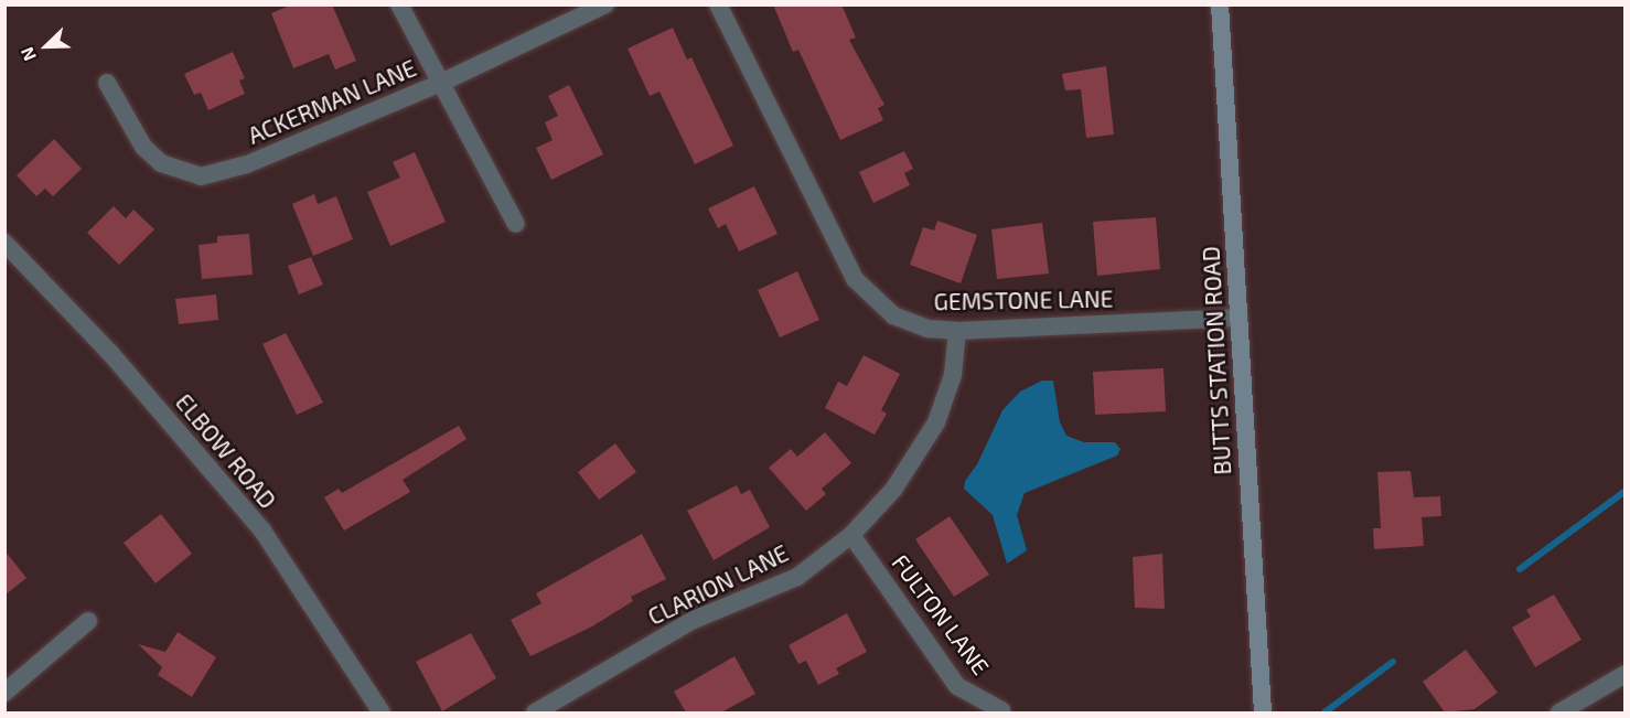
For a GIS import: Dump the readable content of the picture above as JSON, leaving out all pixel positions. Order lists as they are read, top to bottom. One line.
{"streets":{"main road":["BUTTS STATION ROAD"],"street":["ACKERMAN LANE","GEMSTONE LANE","ELBOW ROAD","CLARION LANE","FULTON LANE"]},"crossings":[["GEMSTONE LANE","BUTTS STATION ROAD"],["GEMSTONE LANE","CLARION LANE"],["CLARION LANE","FULTON LANE"]],"north":"bottom left"}
